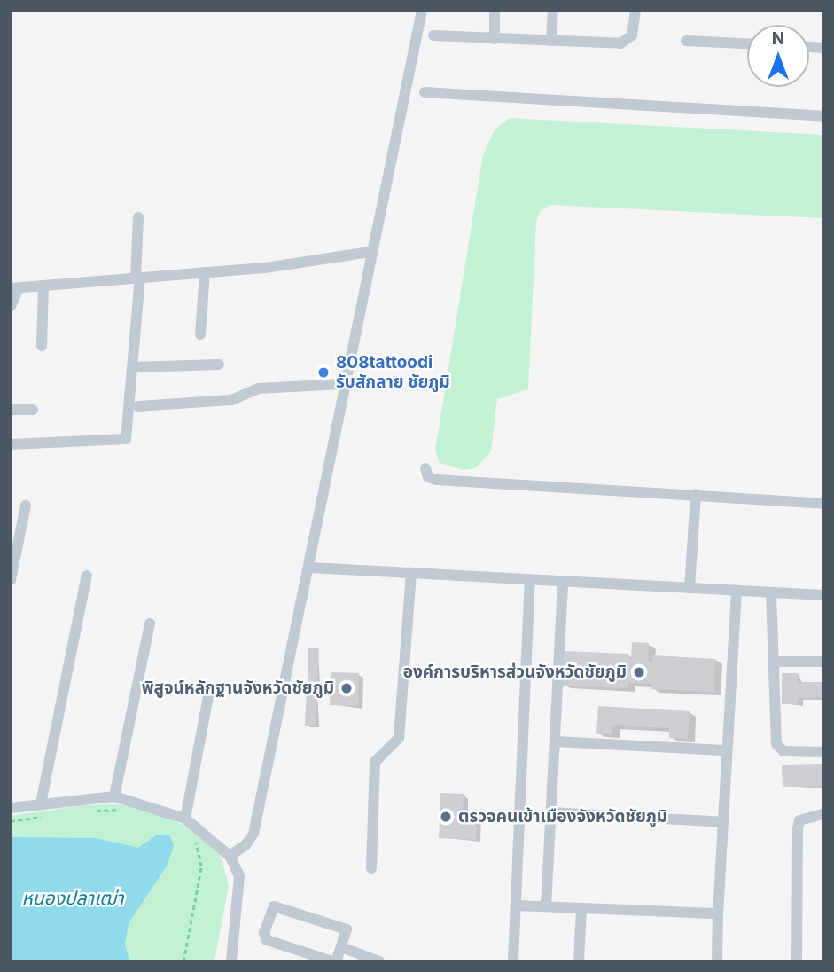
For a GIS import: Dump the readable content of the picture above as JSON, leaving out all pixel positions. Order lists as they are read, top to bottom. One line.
{"water":["หนองปลาเฒ่า"],"places":["808tattoodi รับสักลาย ชัยภูมิ","องค์การบริหารส่วนจังหวัดชัยภูมิ","พิสูจน์หลักฐานจังหวัดชัยภูมิ","ตรวจคนเข้าเมืองจังหวัดชัยภูมิ"],"north":"top"}
